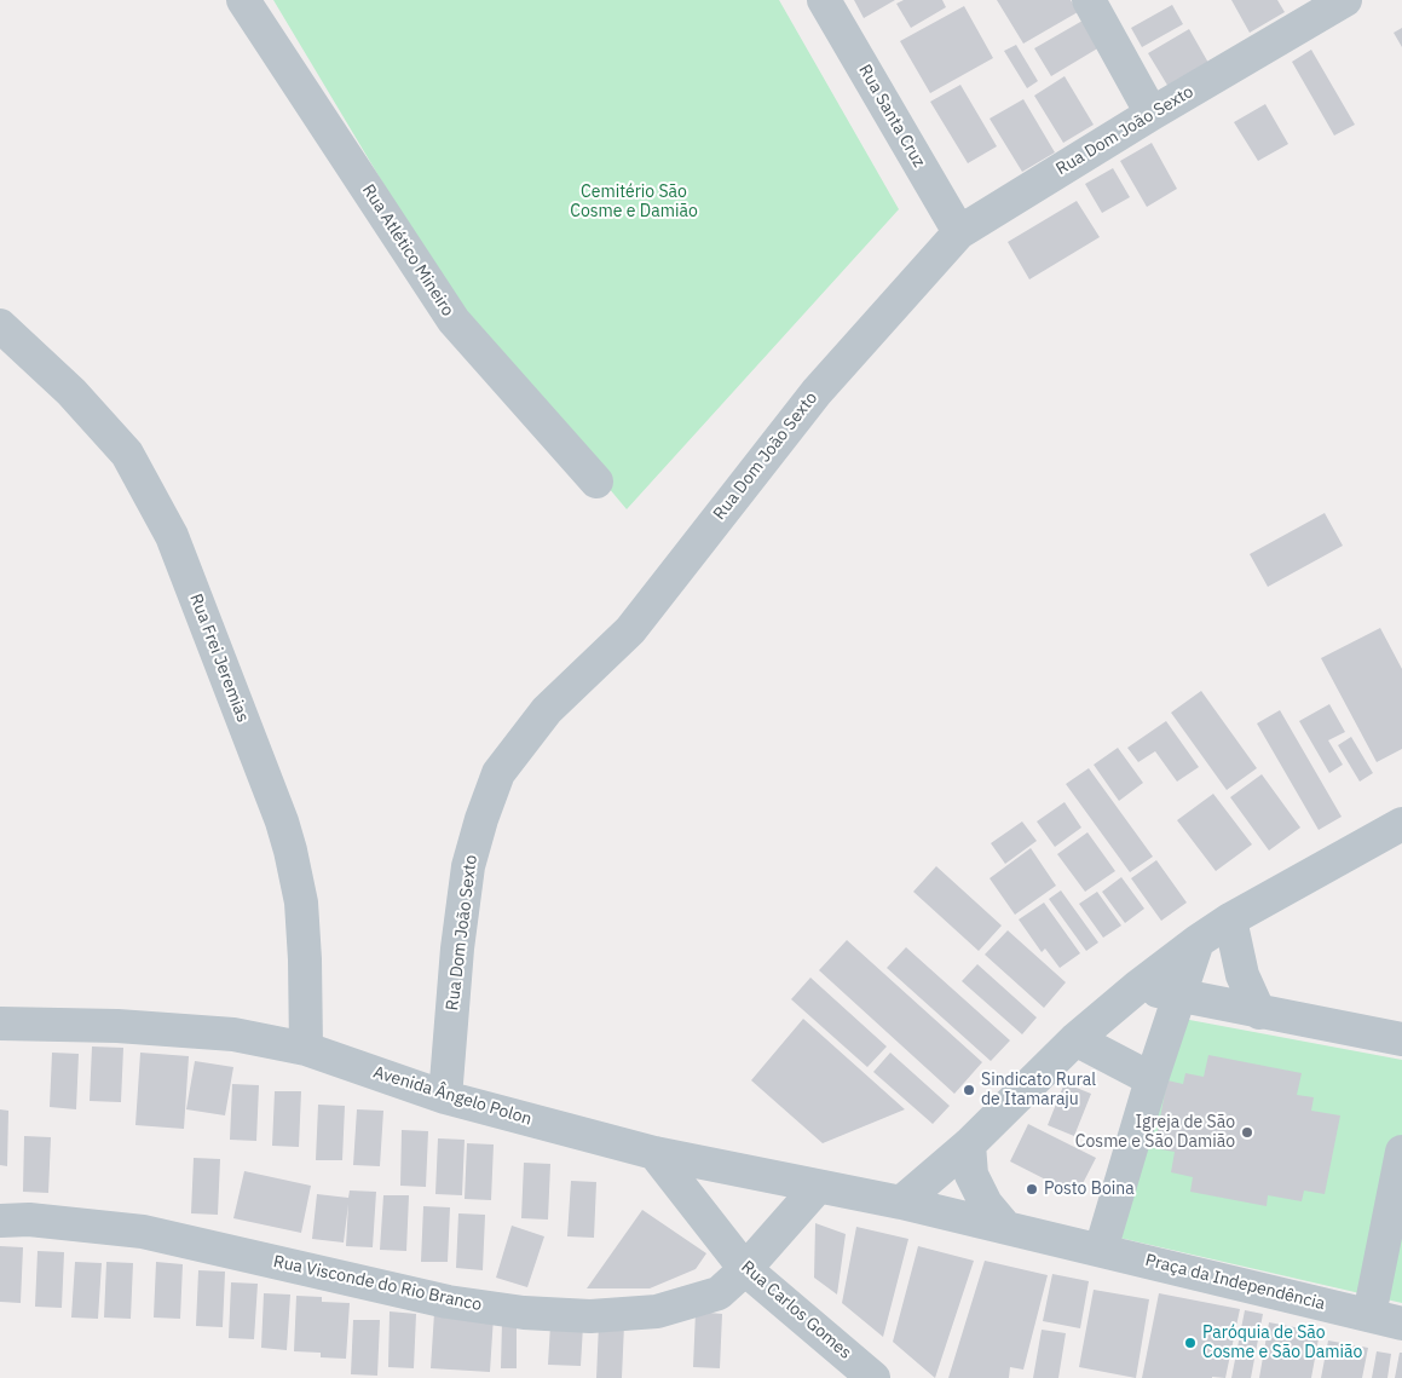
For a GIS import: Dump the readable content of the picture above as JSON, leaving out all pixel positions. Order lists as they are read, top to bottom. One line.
{"streets":{"street":["Rua Santa Cruz","Rua Dom João Sexto","Rua Atlético Mineiro","Rua Frei Jeremias","Avenida Ângelo Polon","Praça da Independência","Rua Visconde do Rio Branco","Rua Carlos Gomes"]},"crossings":[["Rua Santa Cruz","Rua Dom João Sexto"],["Rua Dom João Sexto","Avenida Ângelo Polon"],["Rua Frei Jeremias","Avenida Ângelo Polon"],["Avenida Ângelo Polon","Praça da Independência"],["Avenida Ângelo Polon","Rua Visconde do Rio Branco"],["Avenida Ângelo Polon","Rua Carlos Gomes"],["Rua Visconde do Rio Branco","Rua Carlos Gomes"]],"parks":["Cemitério São Cosme e Damião"],"places":["Sindicato Rural de Itamaraju","Igreja de São Cosme e São Damião","Posto Boina","Paróquia de São Cosme e São Damião"]}
